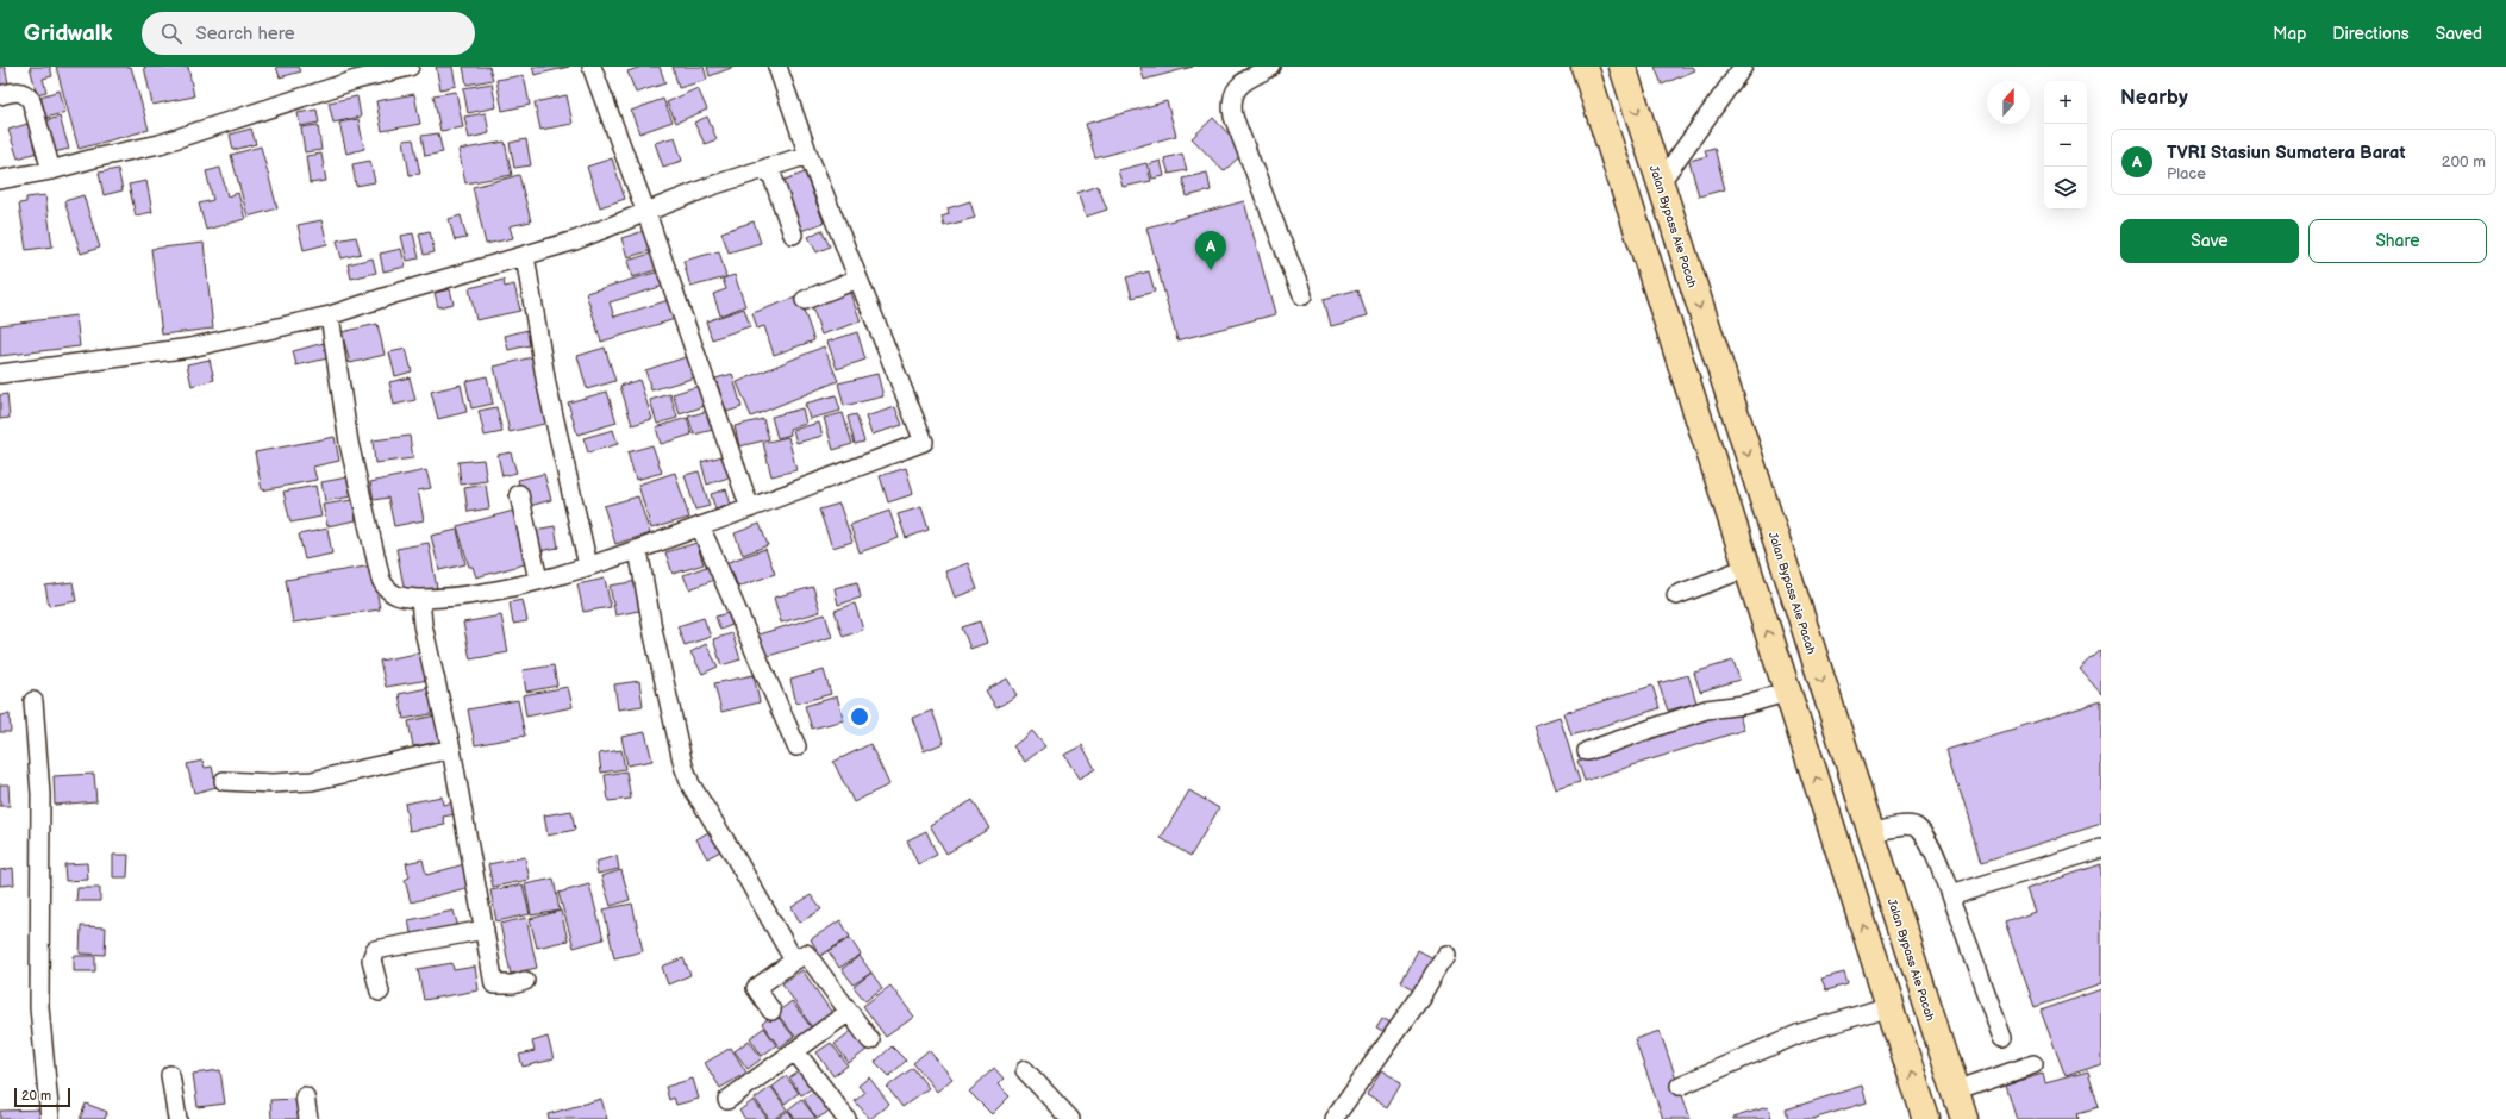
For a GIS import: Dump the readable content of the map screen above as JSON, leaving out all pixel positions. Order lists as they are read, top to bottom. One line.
{"streets":{"highway":["Jalan Bypass Aie Pacah"]},"scale_bar":"20 m","north":"top","page":{"header":"Gridwalk","search":"Search here","nav":["Map","Directions","Saved"],"heading":"Nearby","map_buttons":["+","−"],"list":[{"mark":"A","name":"TVRI Stasiun Sumatera Barat","note":"Place","value":"200 m"}],"buttons":["Save","Share"],"pins":"A","scale":"20 m"}}
